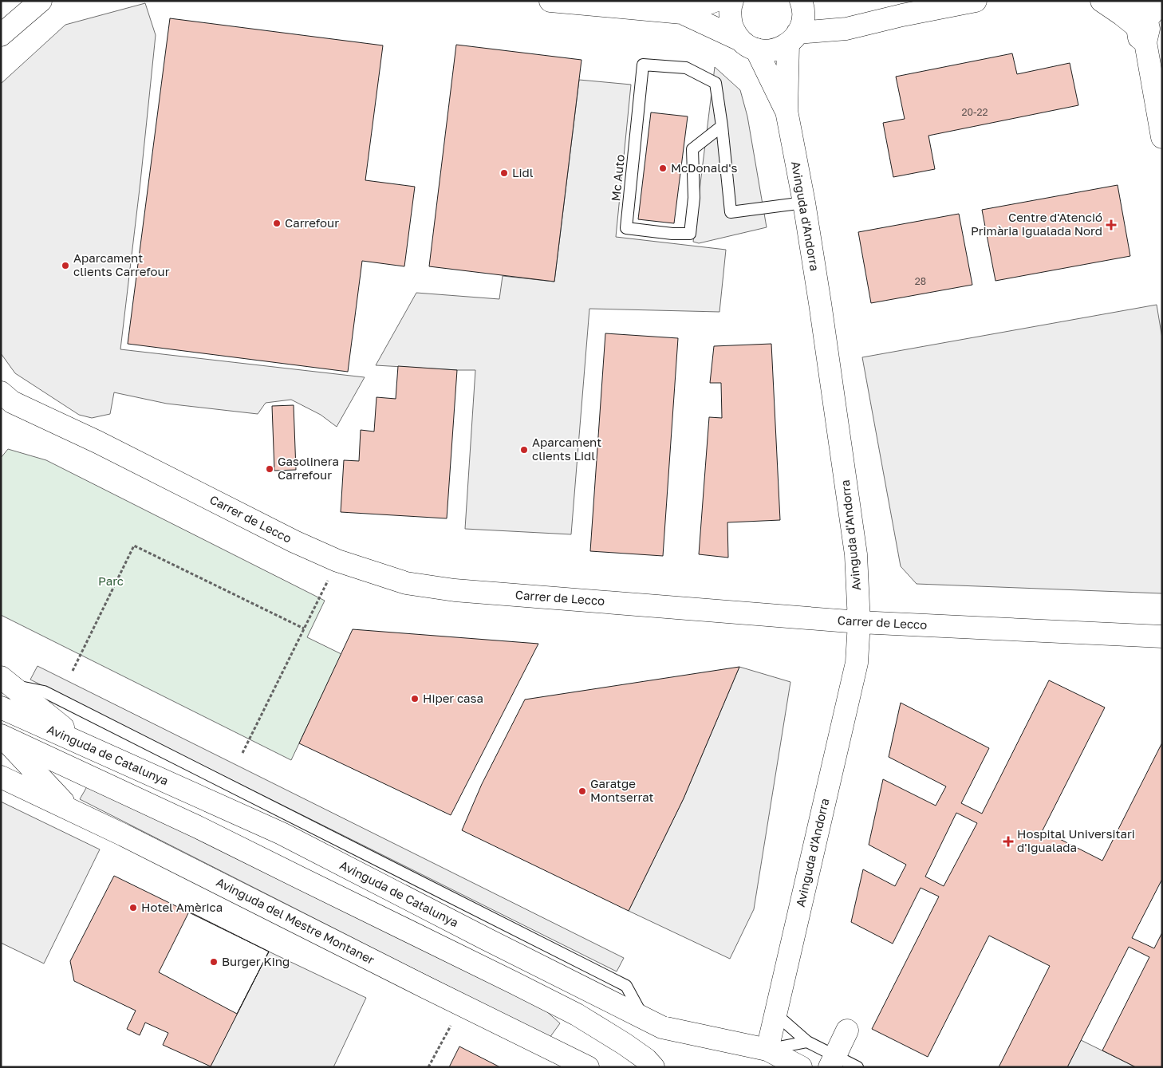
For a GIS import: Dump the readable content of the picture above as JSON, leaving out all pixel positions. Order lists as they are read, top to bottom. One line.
{"streets":{"street":["Avinguda d'Andorra","Carrer de Lecco","Avinguda de Catalunya","Avinguda del Mestre Montaner"],"lane":["Mc Auto"]},"crossings":[["Mc Auto","Avinguda d'Andorra"],["Avinguda d'Andorra","Carrer de Lecco"],["Avinguda d'Andorra","Avinguda de Catalunya"]],"parks":["Parc"],"places":{"other":["McDonald's","Lidl","Carrefour","Aparcament clients Carrefour","Aparcament clients Lidl","Gasolinera Carrefour","Hiper casa","Garatge Montserrat","Hotel Amèrica","Burger King"],"health":["Centre d'Atenció Primària Igualada Nord","Hospital Universitari d'Igualada"]},"house_numbers":["20-22","28"]}
